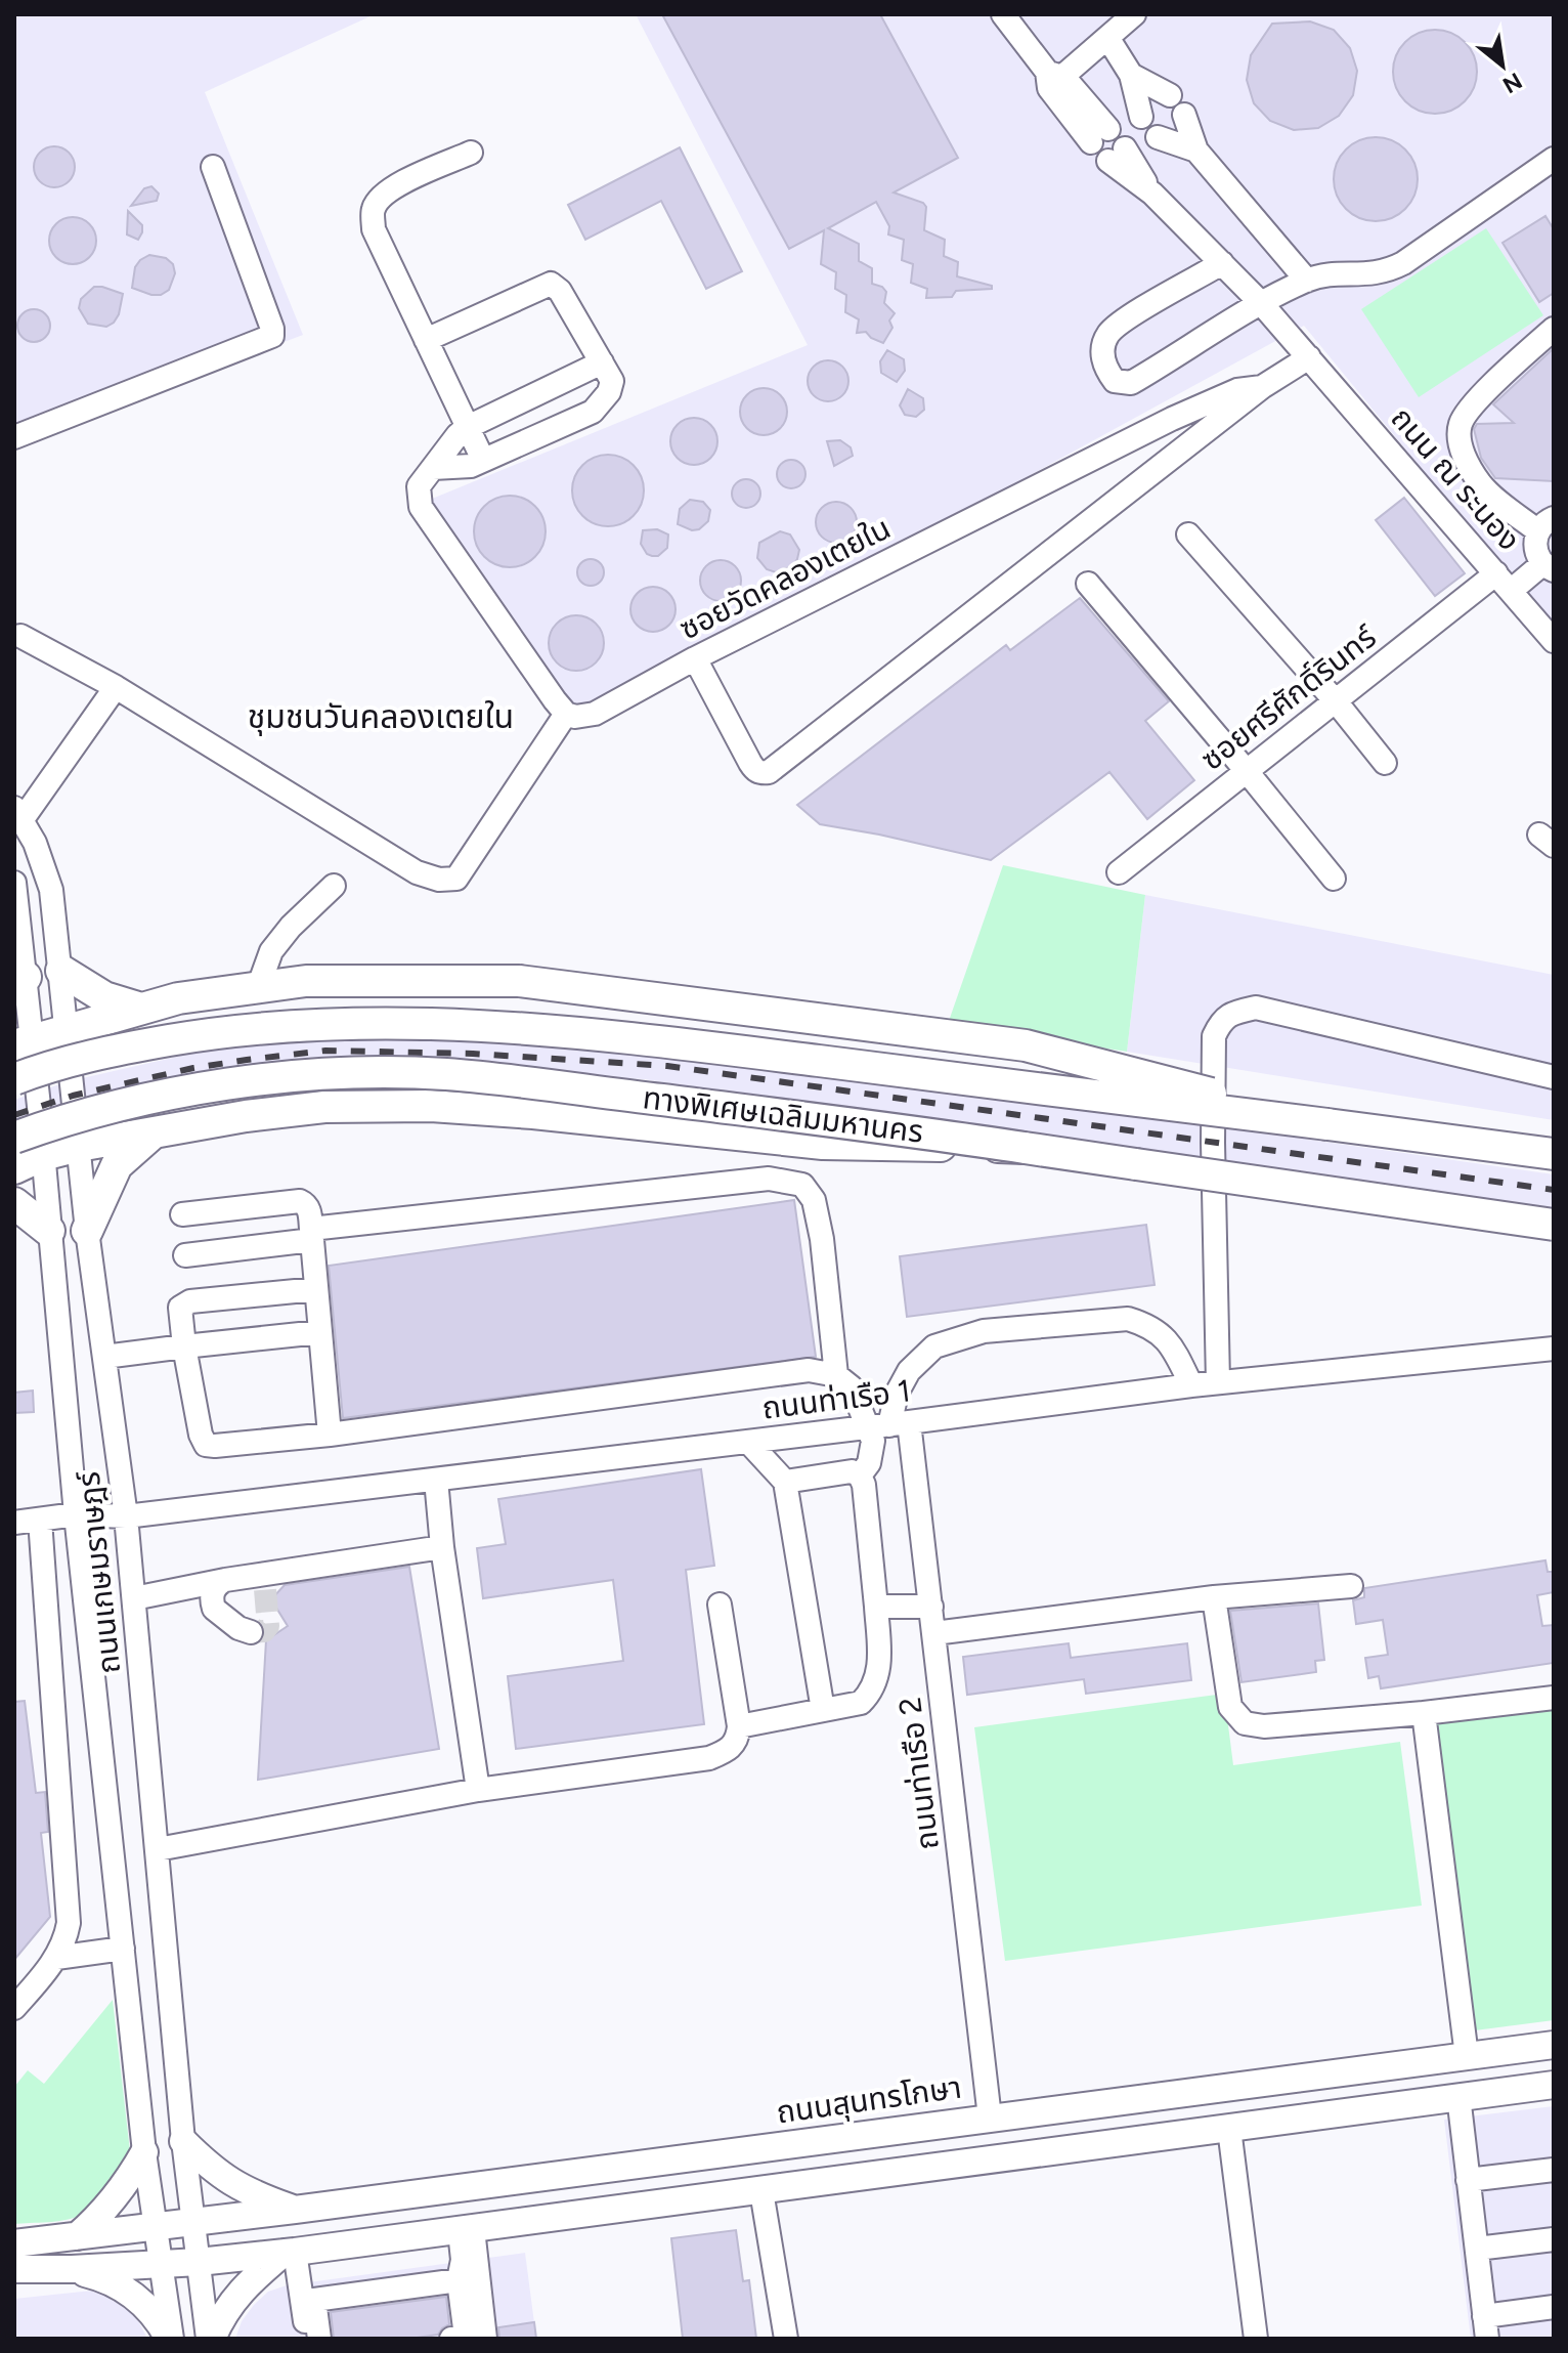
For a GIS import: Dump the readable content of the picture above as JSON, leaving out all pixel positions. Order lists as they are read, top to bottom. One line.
{"streets":{"highway":["ทางพิเศษเฉลิมมหานคร"],"main road":["ถนนสุนทรโกษา"],"street":["ถนน ณ ระนอง","ซอยวัดคลองเตยใน","ซอยศรีศักดิ์รินทร์","ถนนท่าเรือ 1","ถนนเกษมราษฎร์","ถนนท่าเรือ 2"]},"crossings":[["ถนน ณ ระนอง","ซอยศรีศักดิ์รินทร์"],["ถนนท่าเรือ 1","ถนนเกษมราษฎร์"],["ถนนท่าเรือ 1","ถนนท่าเรือ 2"],["ถนนเกษมราษฎร์","ถนนสุนทรโกษา"],["ถนนท่าเรือ 2","ถนนสุนทรโกษา"]],"districts":["ชุมชนวันคลองเตยใน"],"north":"bottom right"}
